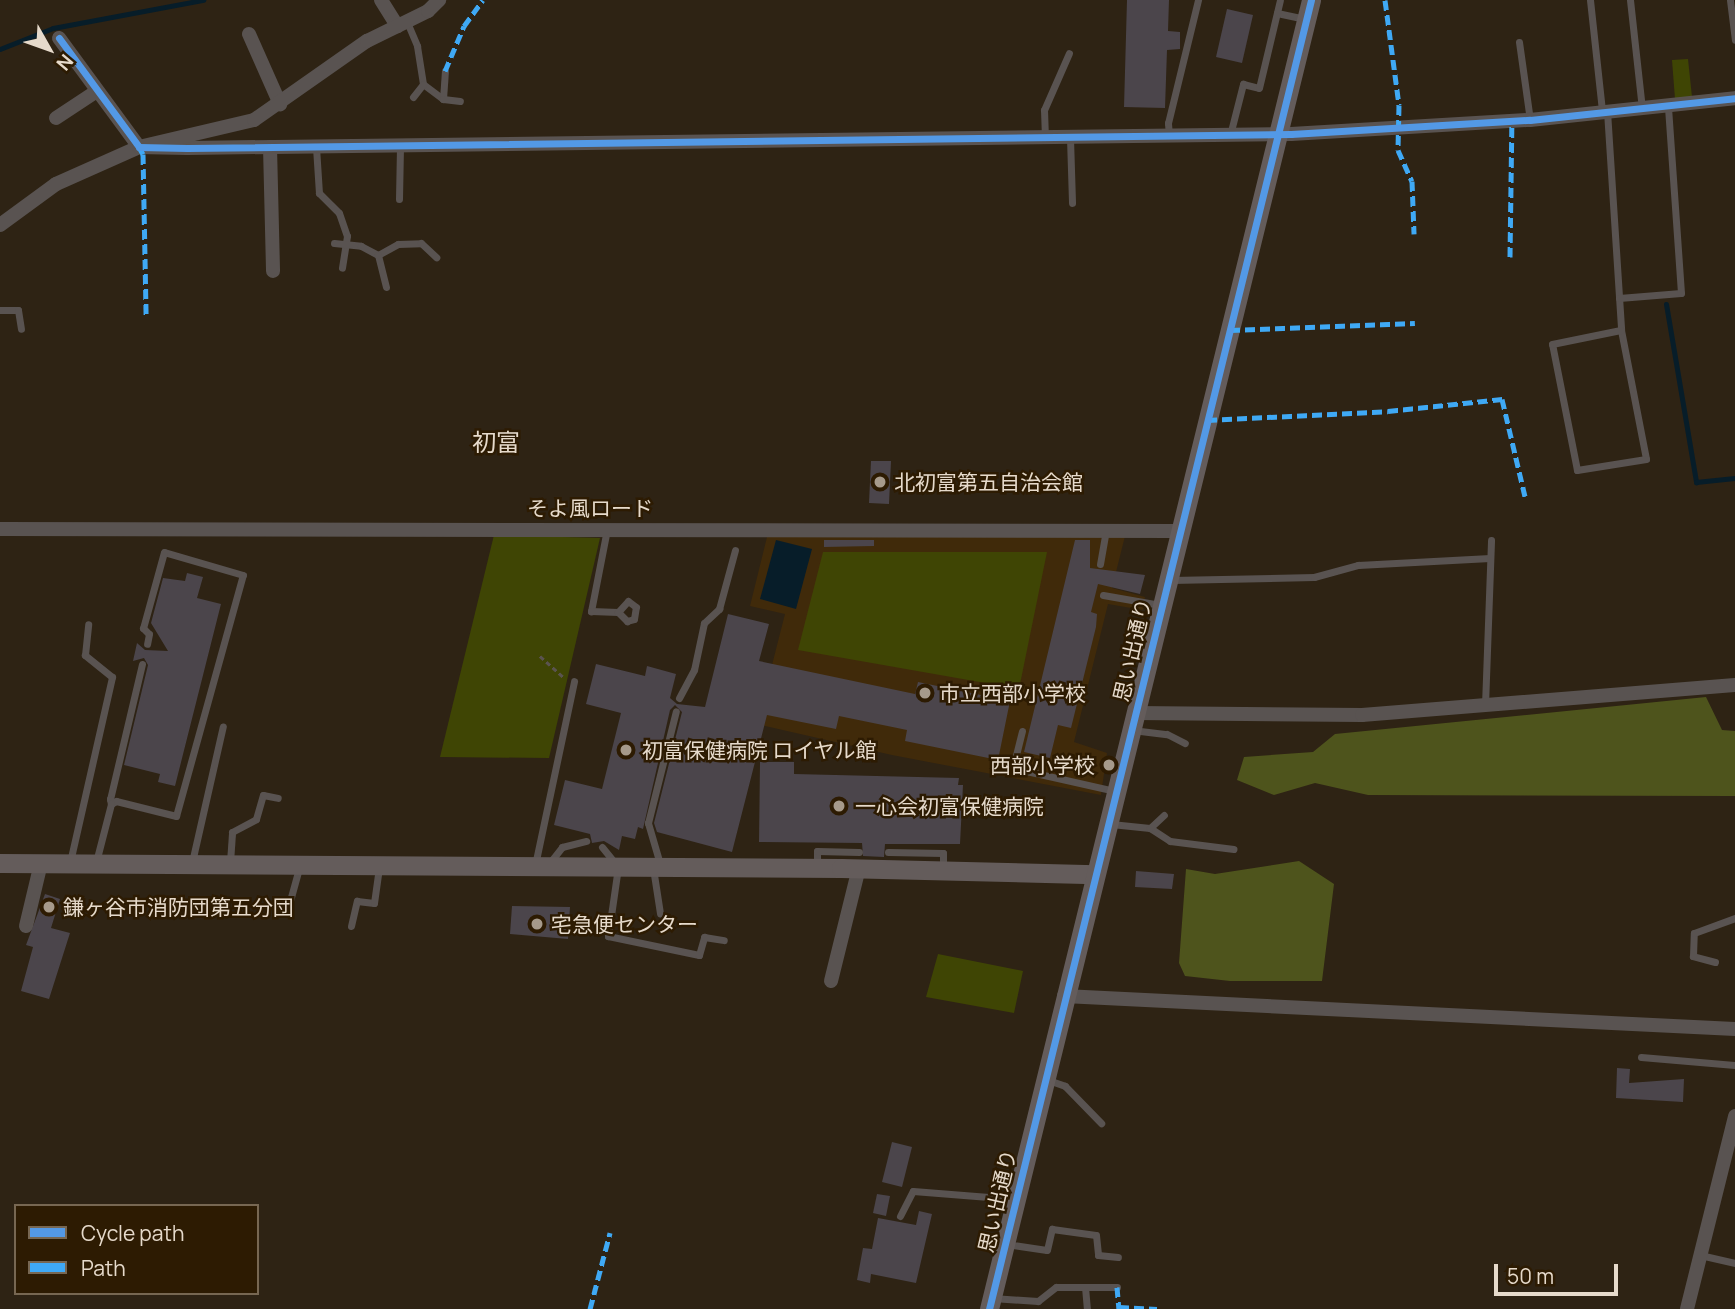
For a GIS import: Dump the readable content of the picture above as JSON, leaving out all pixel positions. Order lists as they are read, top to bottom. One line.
{"streets":{"street":["そよ風ロード","思い出通り"]},"crossings":[["そよ風ロード","思い出通り"]],"districts":["初富"],"places":["北初富第五自治会館","市立西部小学校","初富保健病院 ロイヤル館","西部小学校","一心会初富保健病院","鎌ヶ谷市消防団第五分団","宅急便センター"],"legend":["Cycle path","Path"],"scale_bar":"50 m","north":"bottom right"}
